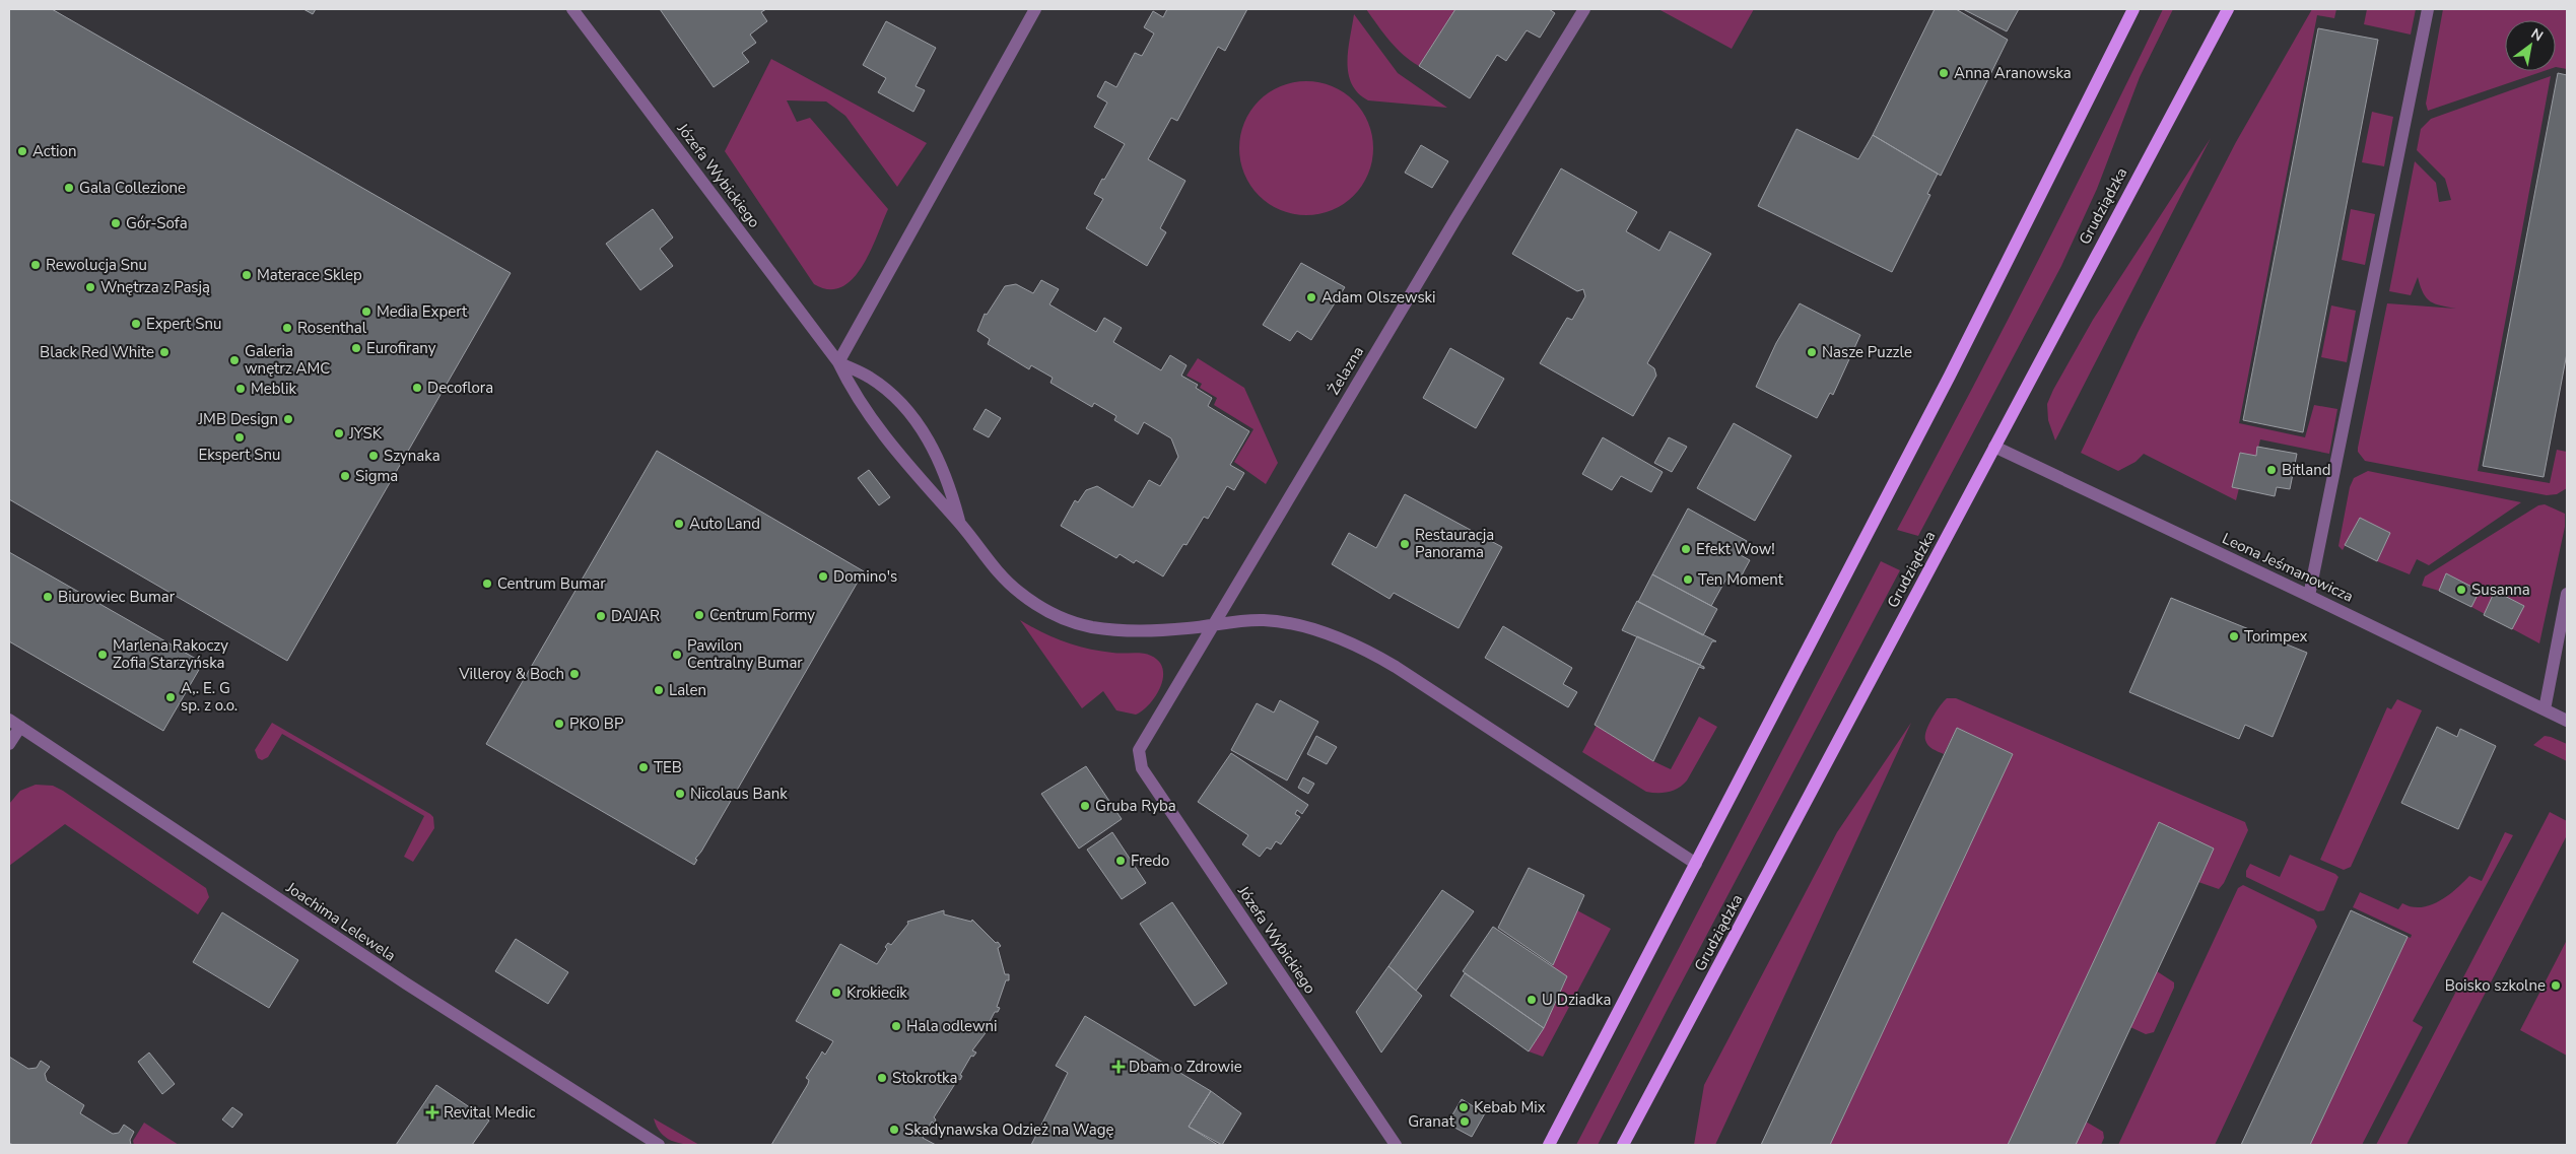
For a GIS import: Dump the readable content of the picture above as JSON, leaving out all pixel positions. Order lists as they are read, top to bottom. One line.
{"streets":{"main road":["Grudziądzka"],"street":["Józefa Wybickiego","Żelazna","Leona Jeśmanowicza","Joachima Lelewela"]},"crossings":[["Józefa Wybickiego","Żelazna"],["Grudziądzka","Leona Jeśmanowicza"]],"places":{"other":["Anna Aranowska","Action","Gala Collezione","Gór-Sofa","Rewolucja Snu","Materace Sklep","Wnętrza z Pasją","Adam Olszewski","Media Expert","Expert Snu","Rosenthal","Eurofirany","Black Red White","Nasze Puzzle","Galeria wnętrz AMC","Decoflora","Meblik","JMB Design","JYSK","Ekspert Snu","Szynaka","Bitland","Sigma","Auto Land","Restauracja Panorama","Efekt Wow!","Domino's","Ten Moment","Centrum Bumar","Susanna","Biurowiec Bumar","Centrum Formy","DAJAR","Torimpex","Marlena Rakoczy Zofia Starzyńska","Pawilon Centralny Bumar","Villeroy & Boch","Lalen","A,. E. G sp. z o.o.","PKO BP","TEB","Nicolaus Bank","Gruba Ryba","Fredo","Boisko szkolne","Krokiecik","U Dziadka","Hala odlewni","Stokrotka","Kebab Mix","Granat","Skadynawska Odzież na Wagę"],"health":["Dbam o Zdrowie","Revital Medic"]},"north":"top right"}
